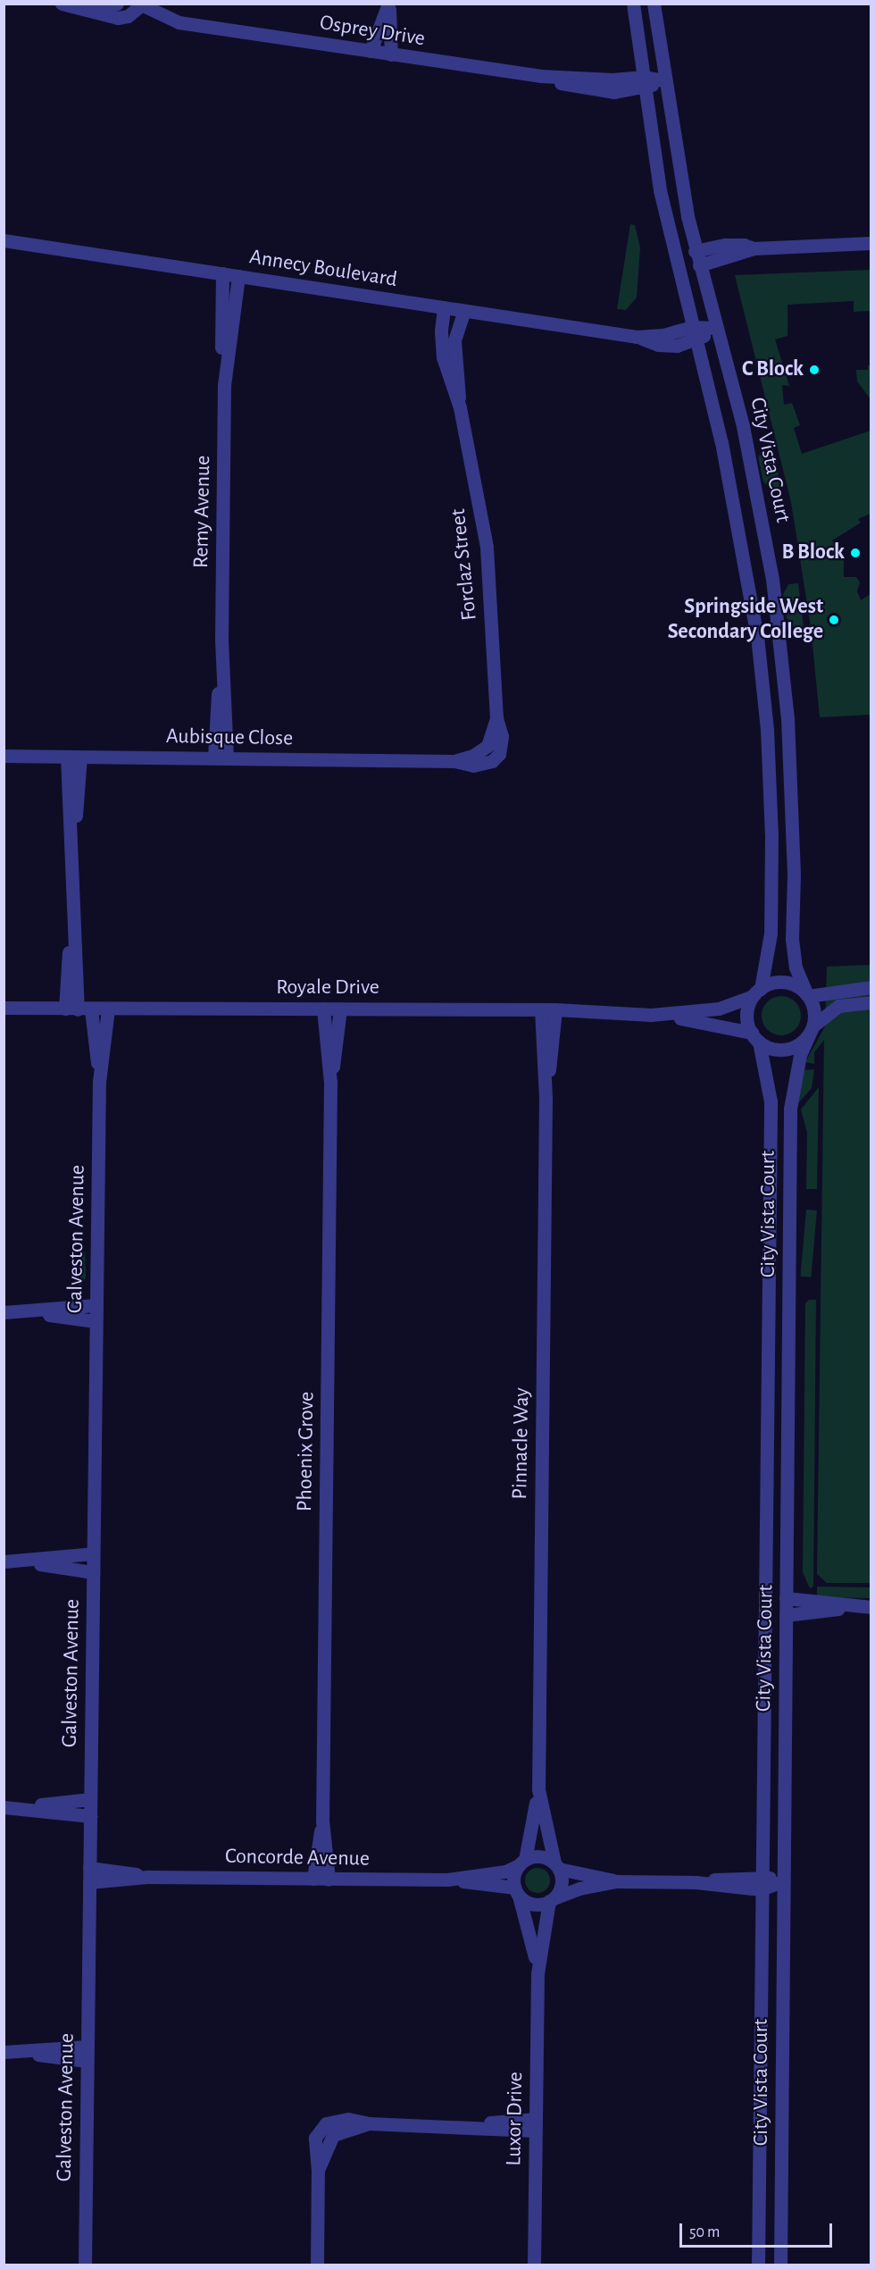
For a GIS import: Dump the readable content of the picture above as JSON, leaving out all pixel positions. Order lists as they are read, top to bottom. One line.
{"streets":{"street":["Osprey Drive","Annecy Boulevard","City Vista Court","Remy Avenue","Forclaz Street","Aubisque Close","Royale Drive","Galveston Avenue","Pinnacle Way","Phoenix Grove","Concorde Avenue","Luxor Drive"]},"crossings":[["Osprey Drive","City Vista Court"],["Annecy Boulevard","City Vista Court"],["Annecy Boulevard","Remy Avenue"],["Annecy Boulevard","Forclaz Street"],["Remy Avenue","Aubisque Close"],["Forclaz Street","Aubisque Close"],["Aubisque Close","Galveston Avenue"],["Royale Drive","Galveston Avenue"],["Royale Drive","Pinnacle Way"],["Royale Drive","Phoenix Grove"],["Galveston Avenue","Concorde Avenue"],["Pinnacle Way","Concorde Avenue"],["Pinnacle Way","Luxor Drive"],["Phoenix Grove","Concorde Avenue"],["Concorde Avenue","Luxor Drive"]],"places":["C Block","B Block","Springside West Secondary College"],"scale_bar":"50 m"}
